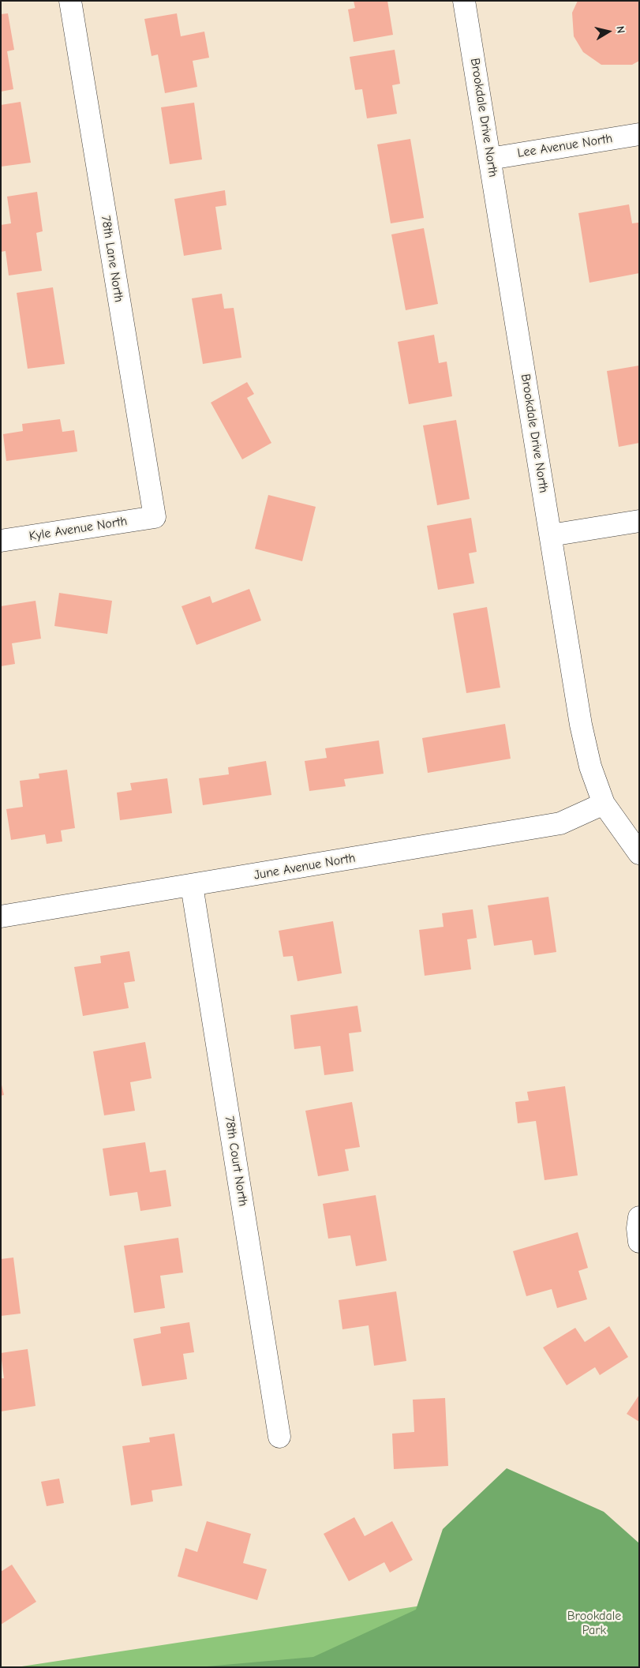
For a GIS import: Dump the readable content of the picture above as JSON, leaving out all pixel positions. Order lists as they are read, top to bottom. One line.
{"streets":{"street":["Brookdale Drive North","Lee Avenue North","78th Lane North","Kyle Avenue North","June Avenue North","78th Court North"]},"crossings":[["Brookdale Drive North","Lee Avenue North"],["Brookdale Drive North","June Avenue North"],["78th Lane North","Kyle Avenue North"],["June Avenue North","78th Court North"]],"parks":["Brookdale Park"],"north":"right"}
